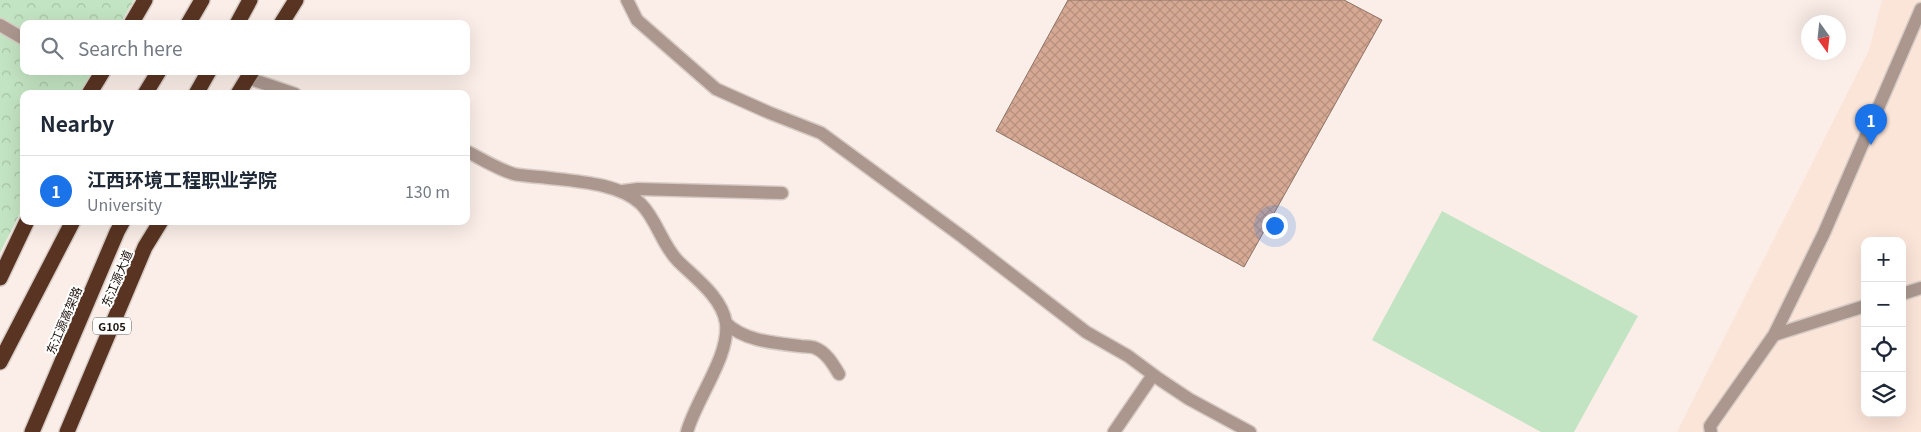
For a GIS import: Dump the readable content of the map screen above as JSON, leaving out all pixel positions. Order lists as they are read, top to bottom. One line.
{"streets":{"highway":["东江源大道","东江源高架路","G105"]},"north":"bottom","page":{"search":"Search here","heading":"Nearby","pins":"1","list":[{"mark":"1","name":"江西环境工程职业学院","note":"University","value":"130 m"}],"map_buttons":["+","−"]}}
